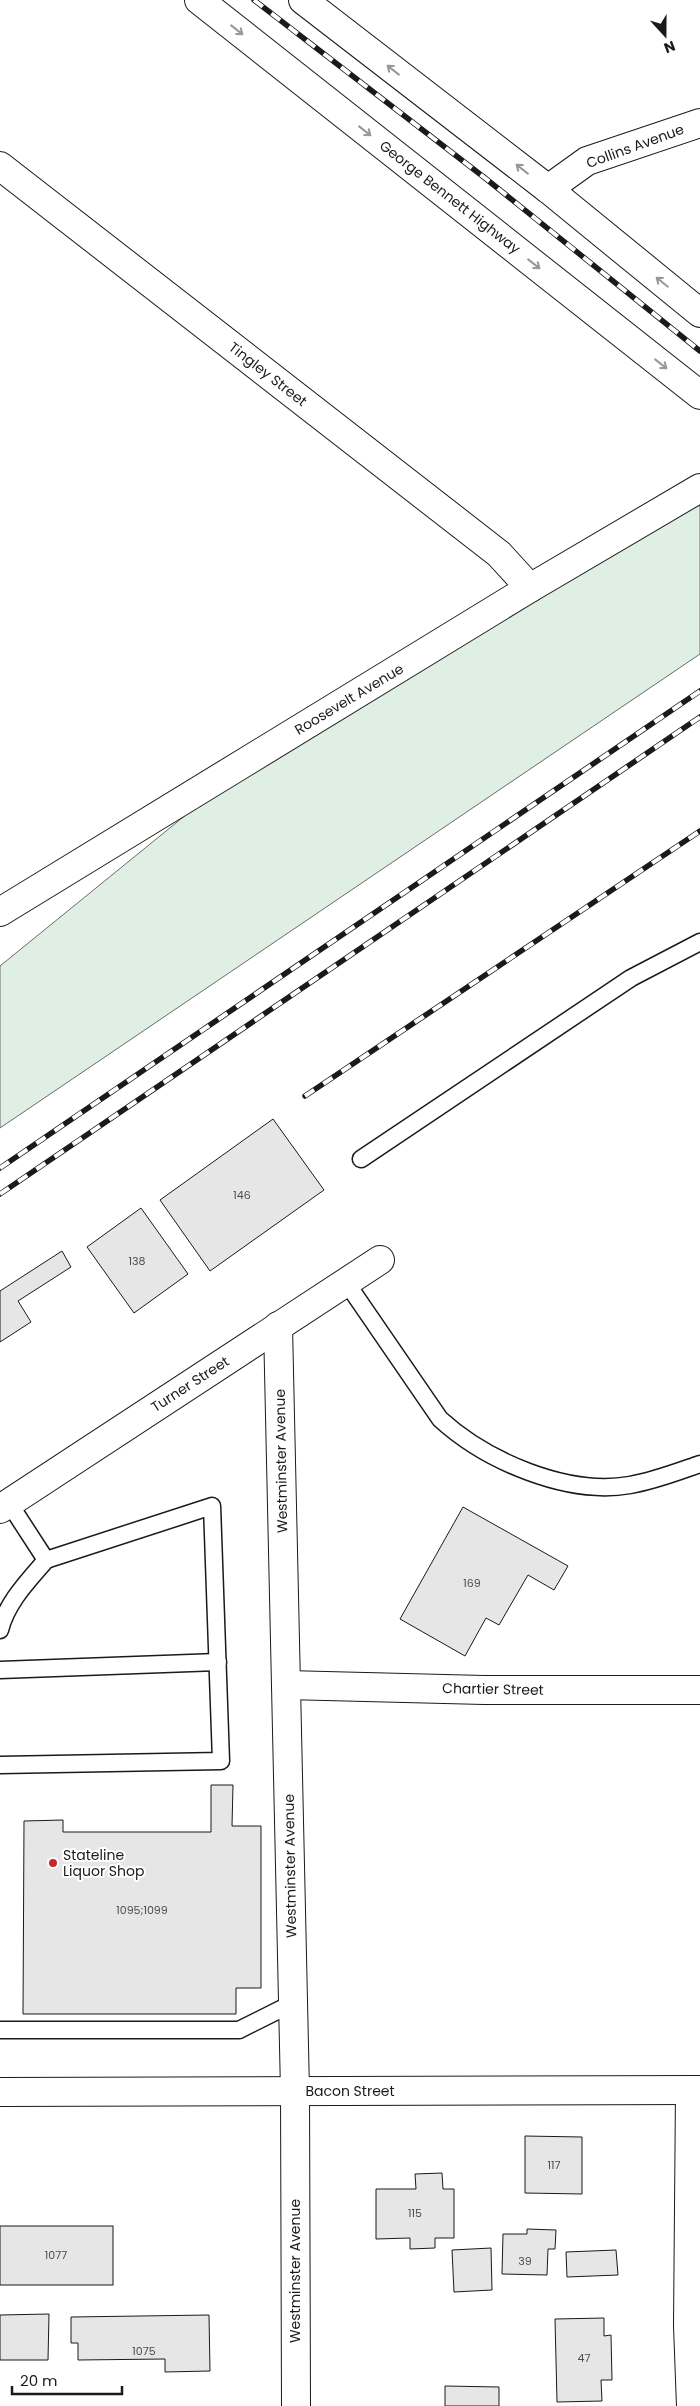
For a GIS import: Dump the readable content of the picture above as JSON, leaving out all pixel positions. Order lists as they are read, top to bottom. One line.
{"streets":{"street":["Collins Avenue","George Bennett Highway","Tingley Street","Roosevelt Avenue","Turner Street","Westminster Avenue","Chartier Street","Bacon Street"]},"crossings":[["Tingley Street","Roosevelt Avenue"],["Turner Street","Westminster Avenue"],["Westminster Avenue","Chartier Street"],["Westminster Avenue","Bacon Street"]],"places":["Stateline Liquor Shop"],"house_numbers":["146","138","169","1095;1099","117","115","1077","39","1075","47"],"scale_bar":"20 m","north":"bottom"}
